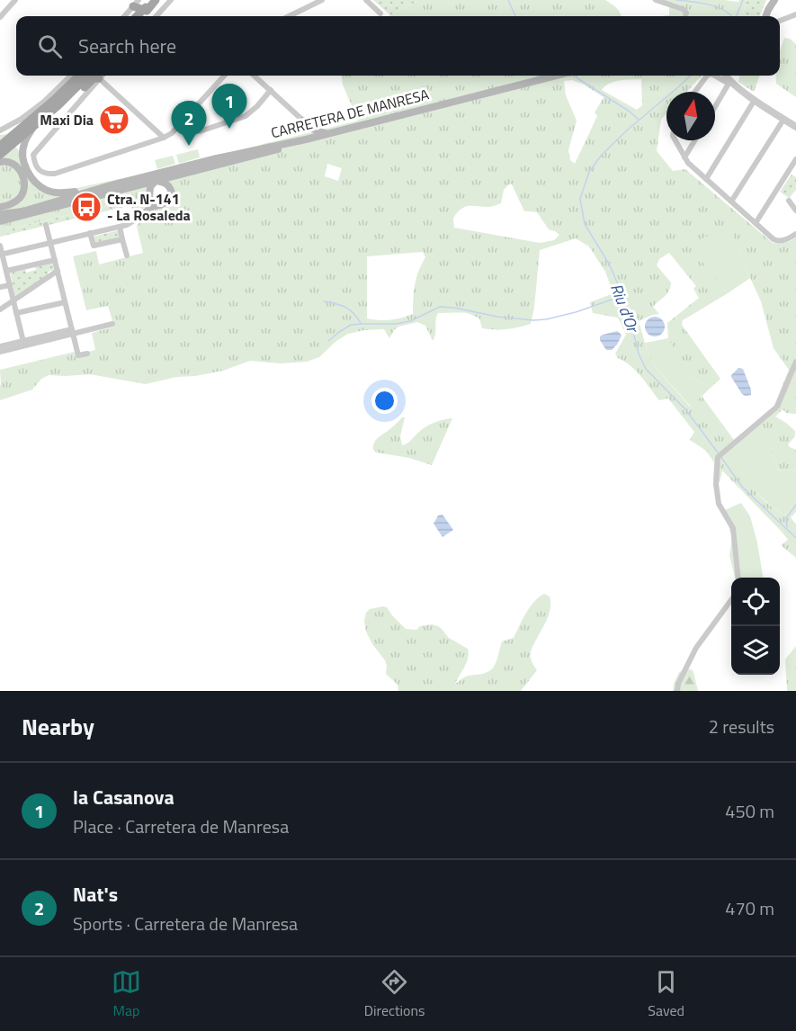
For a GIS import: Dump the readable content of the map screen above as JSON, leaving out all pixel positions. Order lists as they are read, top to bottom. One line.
{"streets":{"main road":["CARRETERA DE MANRESA"]},"water":["Riu d'Or"],"places":{"supermarket":["Maxi Dia"],"bus stop":["Ctra. N-141 - La Rosaleda"]},"north":"top","page":{"search":"Search here","pins":["1","2"],"heading":["Nearby","2 results"],"list":[{"mark":"1","name":"la Casanova","note":"Place · Carretera de Manresa","value":"450 m"},{"mark":"2","name":"Nat's","note":"Sports · Carretera de Manresa","value":"470 m"}],"nav":["Map","Directions","Saved"]}}
